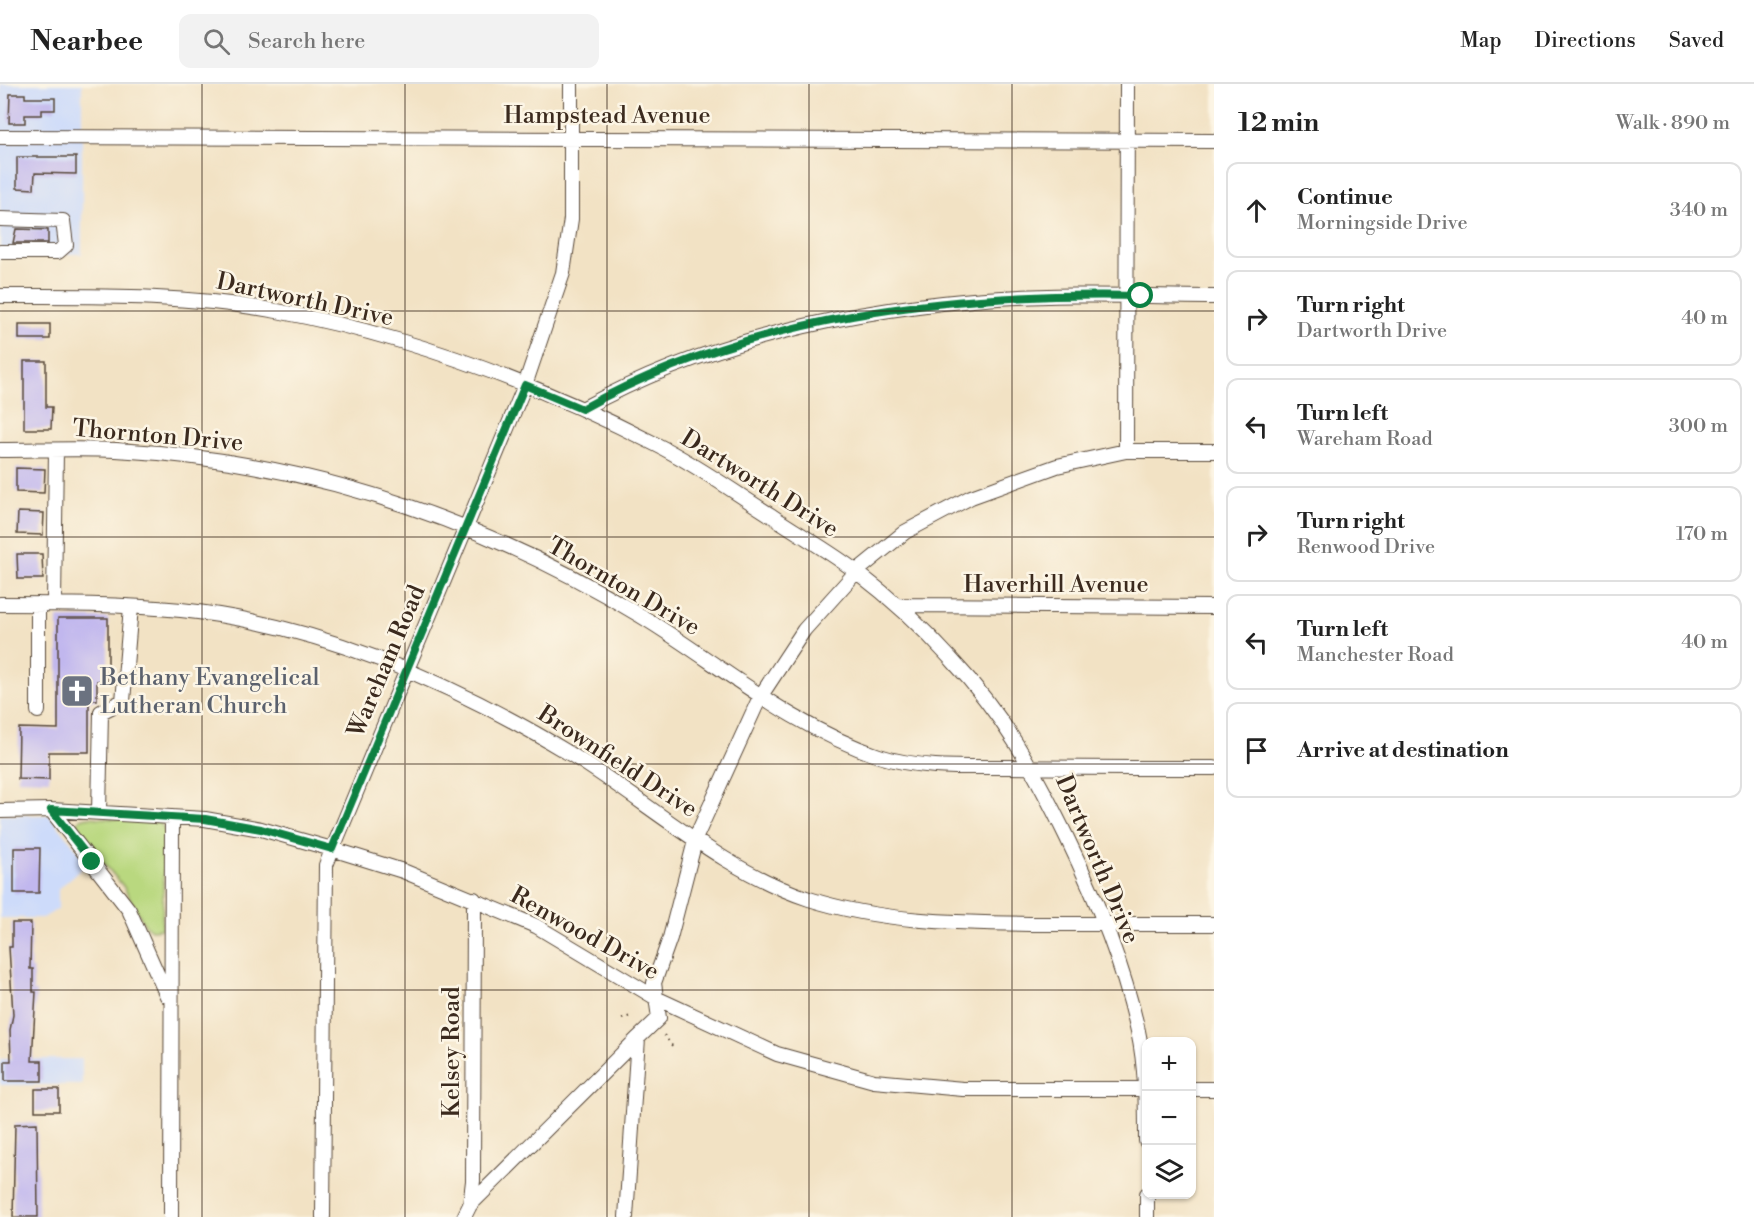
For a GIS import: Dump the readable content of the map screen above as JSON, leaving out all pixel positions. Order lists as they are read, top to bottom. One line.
{"streets":{"street":["Hampstead Avenue","Dartworth Drive","Thornton Drive","Haverhill Avenue","Wareham Road","Brownfield Drive","Renwood Drive","Kelsey Road"]},"crossings":[["Hampstead Avenue","Wareham Road"],["Dartworth Drive","Thornton Drive"],["Dartworth Drive","Haverhill Avenue"],["Dartworth Drive","Wareham Road"],["Dartworth Drive","Brownfield Drive"],["Thornton Drive","Wareham Road"],["Wareham Road","Brownfield Drive"],["Wareham Road","Renwood Drive"],["Renwood Drive","Kelsey Road"]],"places":{"church":["Bethany Evangelical Lutheran Church"]},"page":{"header":"Nearbee","search":"Search here","nav":["Map","Directions","Saved"],"heading":["12 min","Walk · 890 m"],"list":[["Continue","Morningside Drive","340 m"],["Turn right","Dartworth Drive","40 m"],["Turn left","Wareham Road","300 m"],["Turn right","Renwood Drive","170 m"],["Turn left","Manchester Road","40 m"],"Arrive at destination"],"map_buttons":["+","−"]}}
